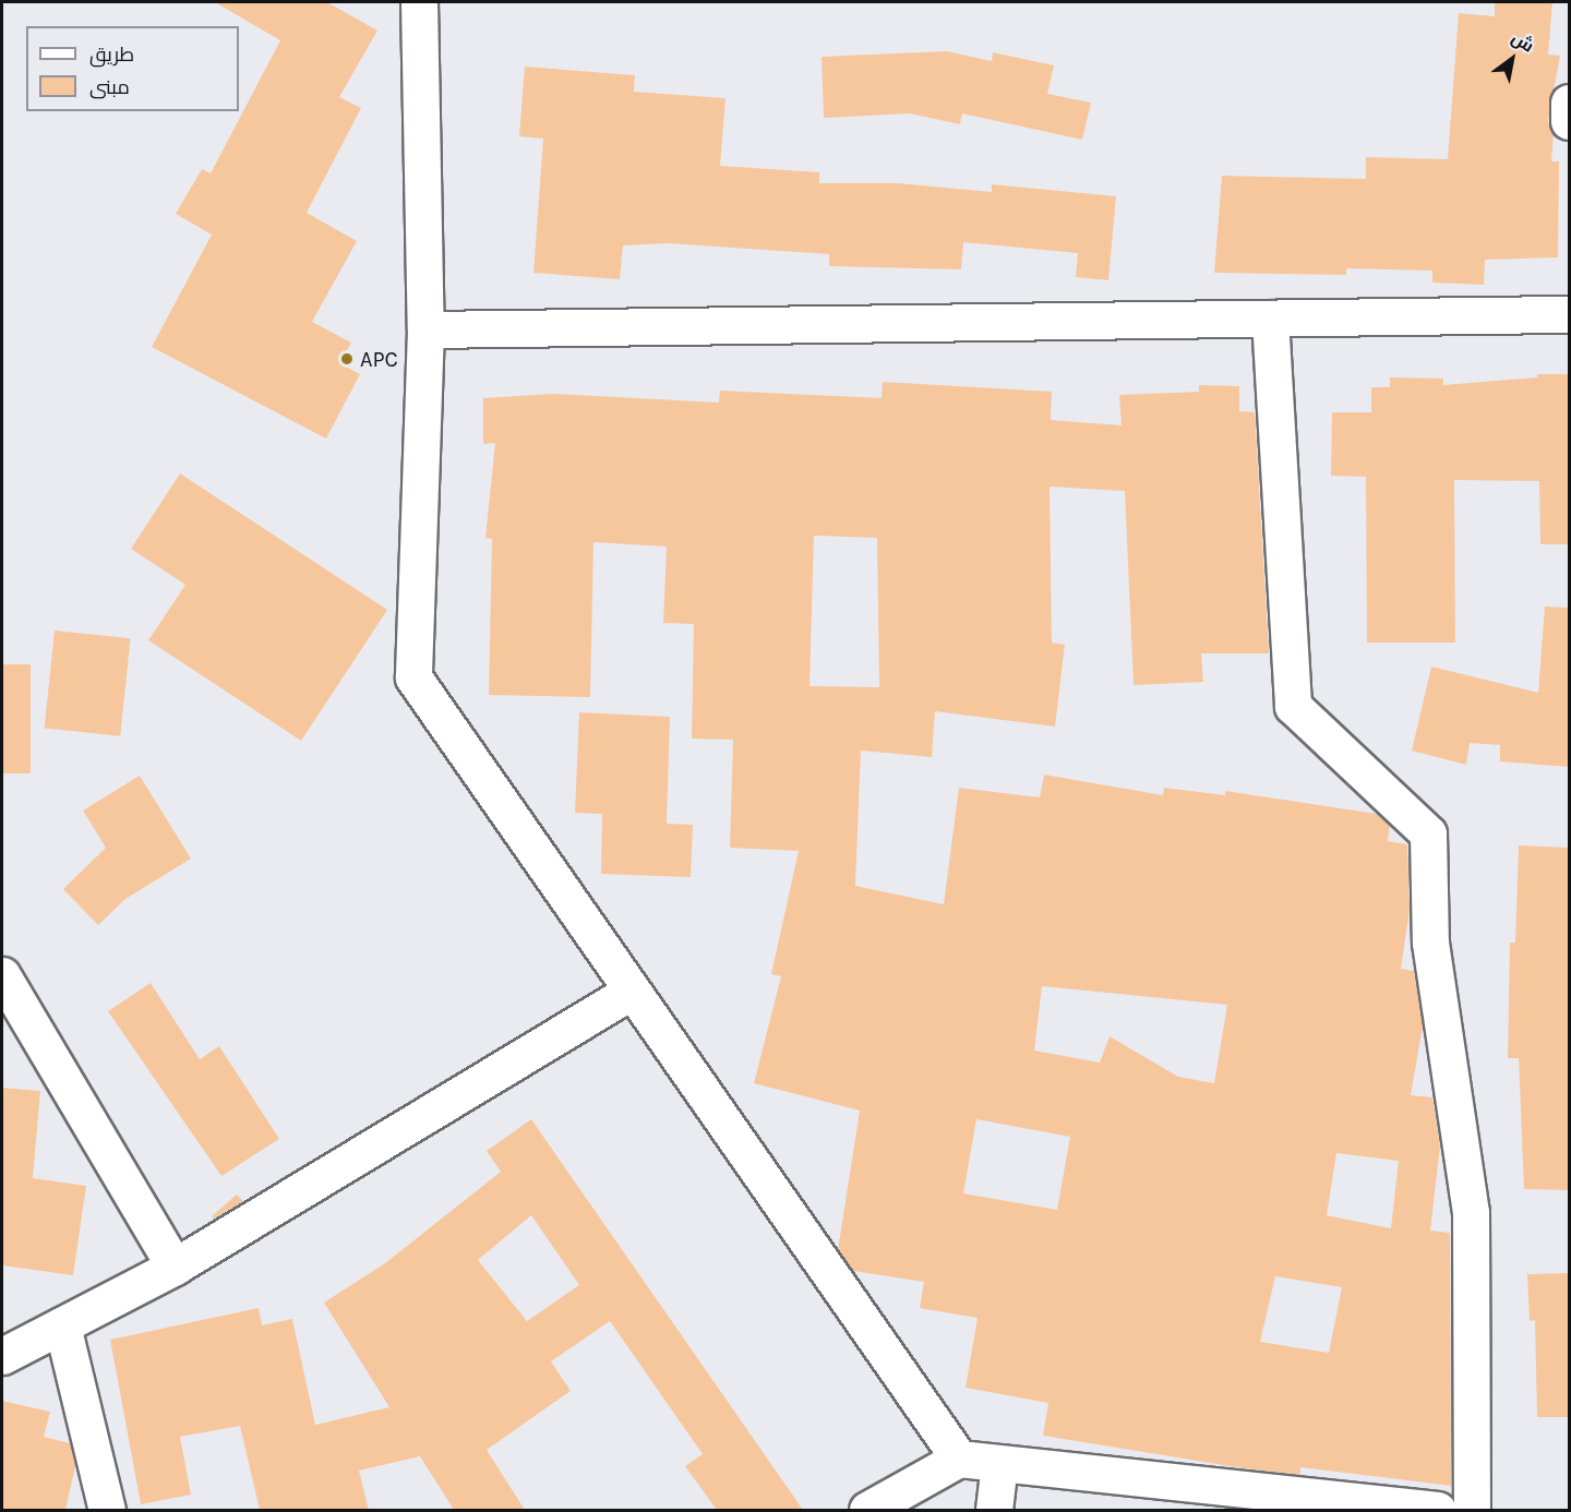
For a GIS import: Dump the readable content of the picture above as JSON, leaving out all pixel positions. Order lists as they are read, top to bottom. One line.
{"places":["APC"],"legend":["طريق","مبنى"],"north":"top right"}
